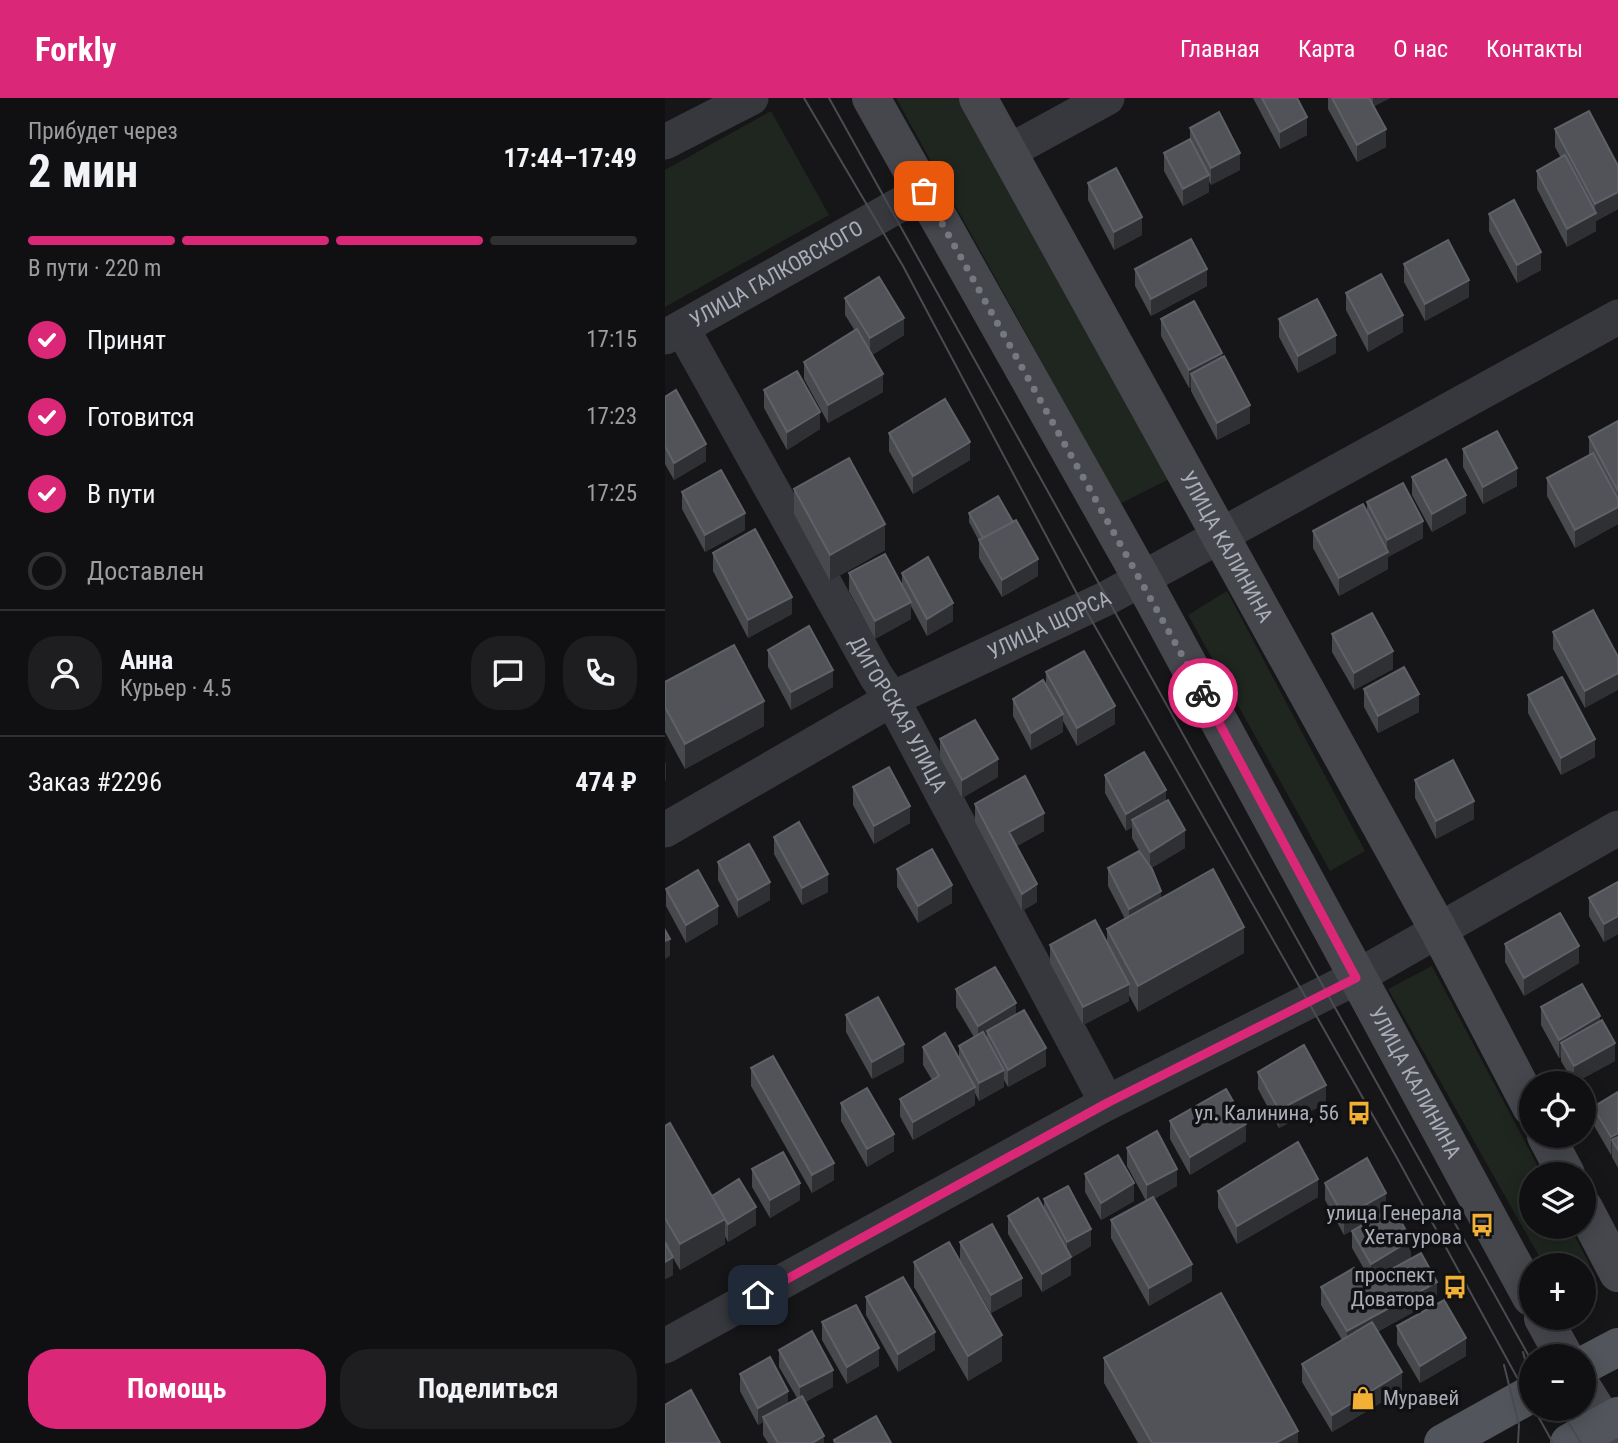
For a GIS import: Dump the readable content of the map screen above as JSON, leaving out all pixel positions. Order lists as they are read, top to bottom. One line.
{"streets":{"main road":["УЛИЦА КАЛИНИНА"],"street":["УЛИЦА ГАЛКОВСКОГО","УЛИЦА ЩОРСА","ДИГОРСКАЯ УЛИЦА"]},"crossings":[["УЛИЦА ГАЛКОВСКОГО","УЛИЦА КАЛИНИНА"],["УЛИЦА ГАЛКОВСКОГО","ДИГОРСКАЯ УЛИЦА"],["УЛИЦА КАЛИНИНА","УЛИЦА ЩОРСА"],["УЛИЦА ЩОРСА","ДИГОРСКАЯ УЛИЦА"]],"places":{"bus stop":["ул. Калинина, 56","улица Генерала Хетагурова","проспект Доватора"],"shop":["Муравей"]},"page":{"header":"Forkly","nav":["Главная","Карта","О нас","Контакты"],"heading":["2 мин","Прибудет через","17:44–17:49"],"panel":["Анна","Курьер · 4.5","Заказ #2296","474 ₽"],"bar":"В пути · 220 m","list":[["Принят","17:15"],["Готовится","17:23"],["В пути","17:25"],"Доставлен"],"map_buttons":["+","−"],"buttons":["Помощь","Поделиться"]}}
